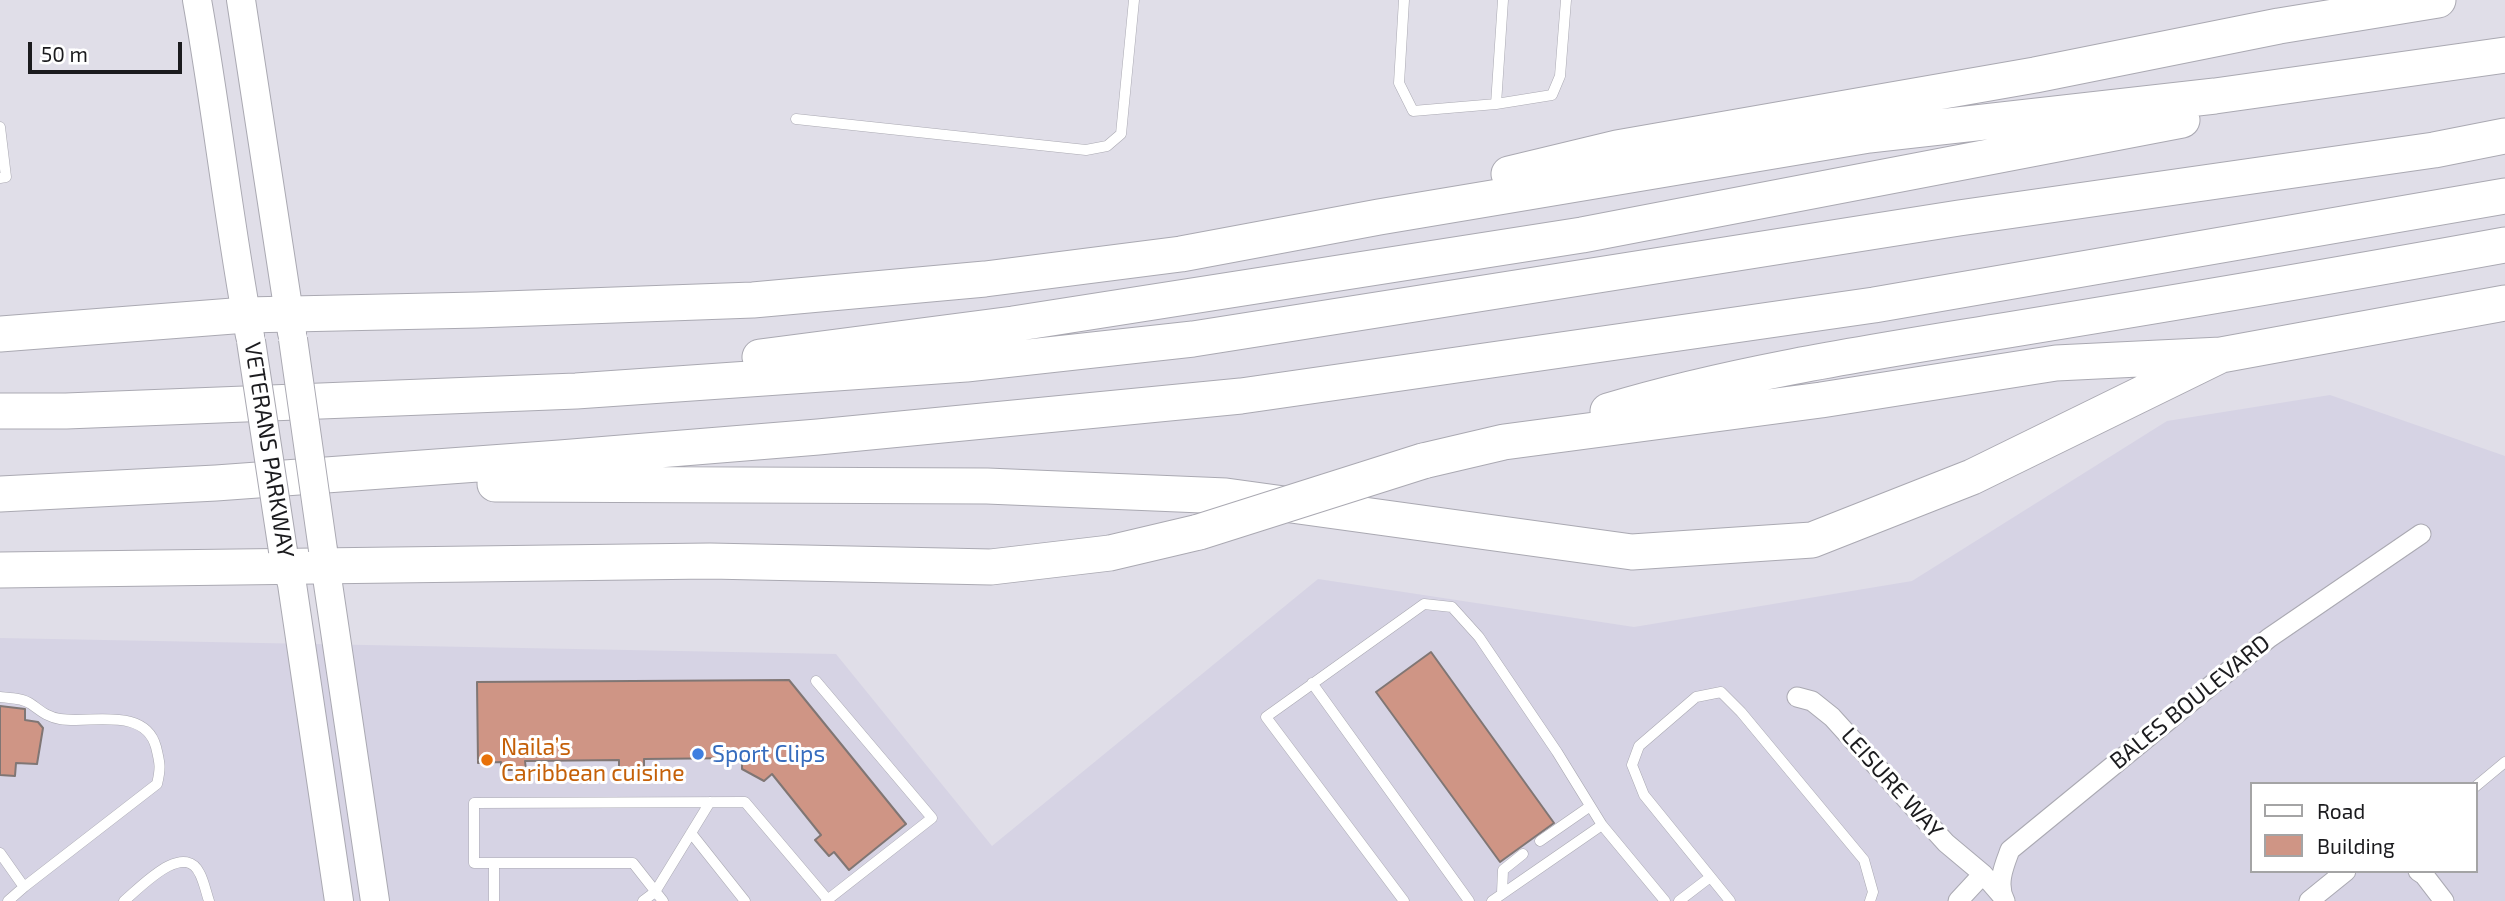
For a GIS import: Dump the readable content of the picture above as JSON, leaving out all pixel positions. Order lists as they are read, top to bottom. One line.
{"streets":{"main road":["VETERANS PARKWAY"],"street":["BALES BOULEVARD","LEISURE WAY"]},"crossings":[["BALES BOULEVARD","LEISURE WAY"]],"places":["Sport Clips","Naila’s Caribbean cuisine"],"legend":["Road","Building"],"scale_bar":"50 m"}
